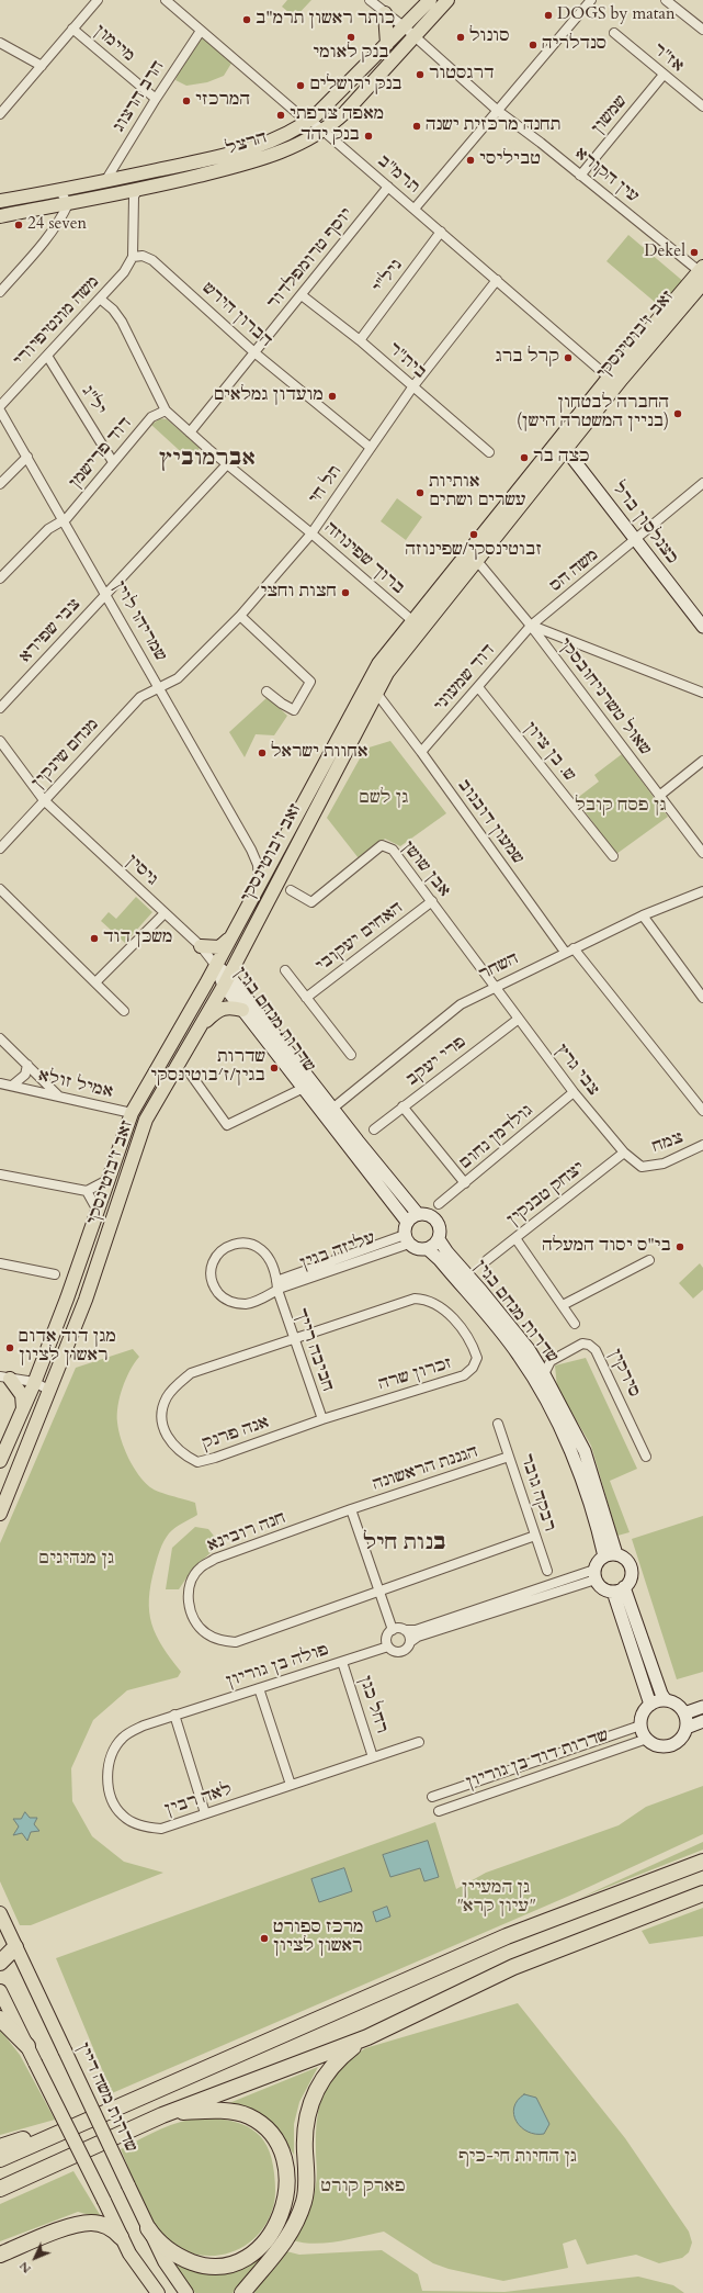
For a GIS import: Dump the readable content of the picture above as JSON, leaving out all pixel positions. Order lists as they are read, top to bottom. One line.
{"streets":{"main road":["הרצל","זאב ז'בוטינסקי","שדרות משה דיין"],"street":["מיימון","אז\"ר","הרב הרצוג","שמשון","תרמ\"ב","עין הקורא","יוסף טרומפלדור","ניל\"י","הברון הירש","משה מונטיפיורי","בית\"ר","יל\"ג","דוד פרישמן","תל חי","כצנלסון ברל","ברוך שפינוזה","משה הס","שמריהו לוין","צבי שפירא","דוד שמעוני","שאול טשרניחובסקי","ש. בן ציון","מנחם שינקין","שמעון דובנוב","אבן שושן","גיסין","האחים יעקובי","השחר","שדרות מנחם בגין","פרי יעקב","צבי גרץ","אמיל זולא","גולדמן נחום","צמח","יצחק טבנקין","עליזה בגין","חביבה רייך","סירקין","זכרון שרה","אנה פרנק","הגננת הראשונה","רבקה גובר","חנה רובינא","פולה בן גוריון","רחל כגן","שדרות דוד בן גוריון","לאה רבין"]},"crossings":[["מיימון","הרב הרצוג"],["אז\"ר","שמשון"],["הרב הרצוג","הרצל"],["הרב הרצוג","תרמ\"ב"],["שמשון","עין הקורא"],["הרצל","תרמ\"ב"],["הרצל","עין הקורא"],["תרמ\"ב","יוסף טרומפלדור"],["תרמ\"ב","ניל\"י"],["תרמ\"ב","זאב ז'בוטינסקי"],["תרמ\"ב","תל חי"],["עין הקורא","זאב ז'בוטינסקי"],["יוסף טרומפלדור","הברון הירש"],["יוסף טרומפלדור","בית\"ר"],["יוסף טרומפלדור","ברוך שפינוזה"],["ניל\"י","בית\"ר"],["הברון הירש","משה מונטיפיורי"],["הברון הירש","תל חי"],["משה מונטיפיורי","יל\"ג"],["משה מונטיפיורי","ברוך שפינוזה"],["זאב ז'בוטינסקי","כצנלסון ברל"],["זאב ז'בוטינסקי","ברוך שפינוזה"],["זאב ז'בוטינסקי","שמריהו לוין"],["זאב ז'בוטינסקי","שאול טשרניחובסקי"],["זאב ז'בוטינסקי","שמעון דובנוב"],["זאב ז'בוטינסקי","גיסין"],["זאב ז'בוטינסקי","שדרות מנחם בגין"],["זאב ז'בוטינסקי","אמיל זולא"],["בית\"ר","תל חי"],["יל\"ג","דוד פרישמן"],["דוד פרישמן","ברוך שפינוזה"],["דוד פרישמן","שמריהו לוין"],["תל חי","ברוך שפינוזה"],["תל חי","שמריהו לוין"],["תל חי","מנחם שינקין"],["כצנלסון ברל","משה הס"],["ברוך שפינוזה","צבי שפירא"],["משה הס","דוד שמעוני"],["משה הס","שאול טשרניחובסקי"],["שמריהו לוין","צבי שפירא"],["שמריהו לוין","מנחם שינקין"],["דוד שמעוני","שאול טשרניחובסקי"],["דוד שמעוני","ש. בן ציון"],["דוד שמעוני","שמעון דובנוב"],["מנחם שינקין","גיסין"],["שמעון דובנוב","השחר"],["אבן שושן","האחים יעקובי"],["אבן שושן","השחר"],["אבן שושן","צבי גרץ"],["גיסין","שדרות מנחם בגין"],["השחר","שדרות מנחם בגין"],["השחר","צבי גרץ"],["שדרות מנחם בגין","עליזה בגין"],["פרי יעקב","צבי גרץ"],["צבי גרץ","גולדמן נחום"],["צבי גרץ","צמח"],["צבי גרץ","יצחק טבנקין"],["עליזה בגין","חביבה רייך"],["חביבה רייך","זכרון שרה"],["חביבה רייך","אנה פרנק"],["זכרון שרה","אנה פרנק"],["הגננת הראשונה","רבקה גובר"],["הגננת הראשונה","חנה רובינא"],["רבקה גובר","חנה רובינא"],["פולה בן גוריון","רחל כגן"],["פולה בן גוריון","לאה רבין"],["רחל כגן","לאה רבין"]],"districts":["אברמוביץ","בנות חיל"],"parks":["גן לשם","גן פסח קובל","גן מנהיגים","גן המעיין \"עיון קרא\"","גן החיות חי-כיף","פארק קורט"],"places":["DOGS by matan","כותר ראשון תרמ\"ב","בנק לאומי","סונול","סנדלריה","דרגסטור","בנק ירושלים","המרכזי","מאפה צרפתי","תחנה מרכזית ישנה","בנק יהד","טביליסי","24 seven","Dekel","קרל ברג","מועדון גמלאים","החברה לבטחון (בניין המשטרה הישן)","כצה בר","אותיות עשרים ושתים","זבוטינסקי/שפינוזה","חצות וחצי","אחוות ישראל","משכן דוד","שדרות בגין/ז׳בוטינסקי","בי\"ס יסוד המעלה","מגן דוד אדום ראשון לציון","מרכז ספורט ראשון לציון"],"north":"bottom left"}
